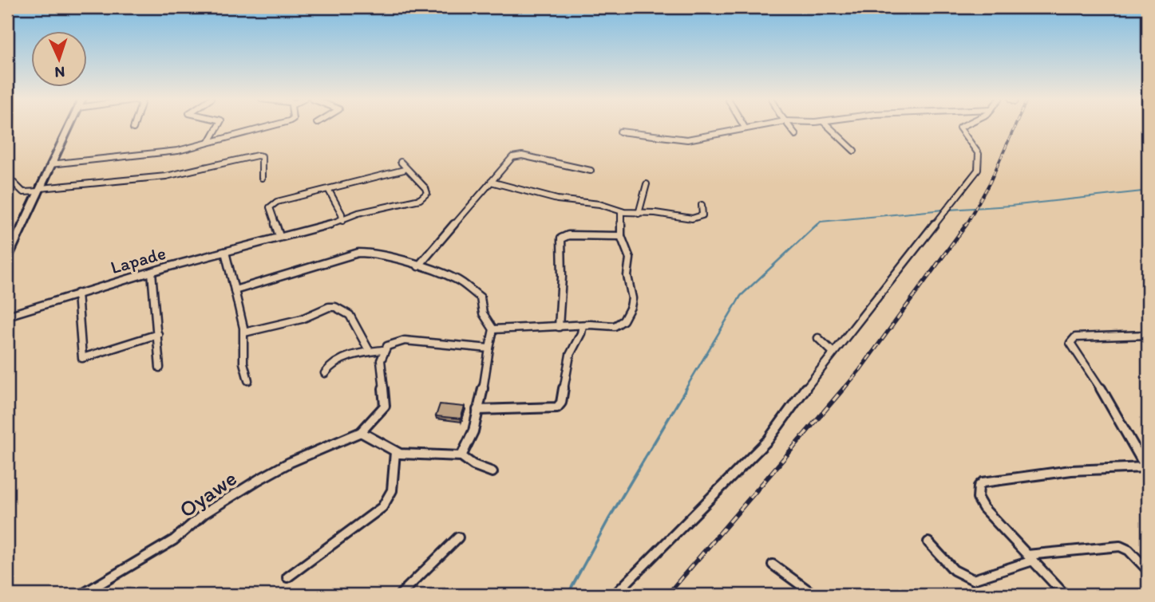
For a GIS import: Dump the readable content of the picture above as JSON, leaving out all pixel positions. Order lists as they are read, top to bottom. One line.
{"streets":{"street":["Lapade","Oyawe"]},"north":"bottom"}
